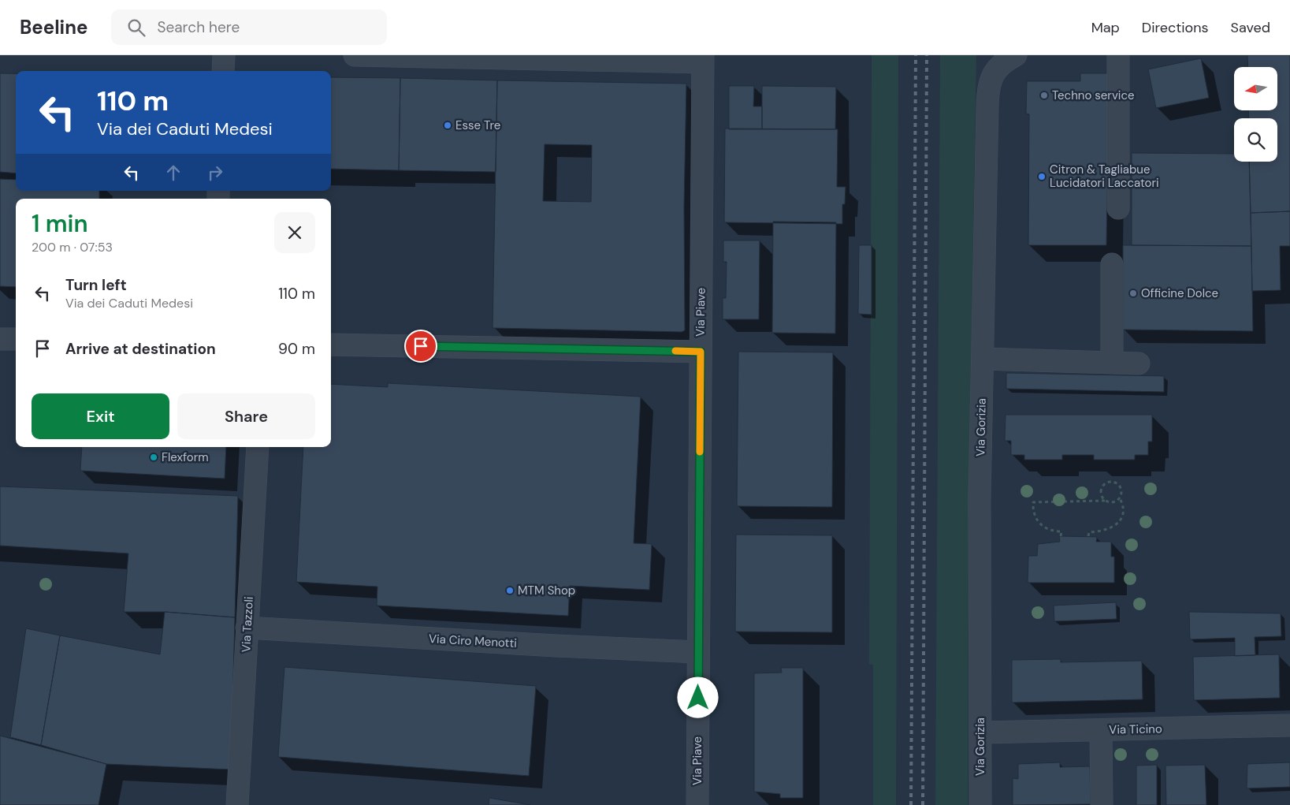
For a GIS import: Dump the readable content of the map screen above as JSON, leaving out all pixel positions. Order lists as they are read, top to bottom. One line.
{"streets":{"street":["Via Piave","Via Gorizia","Via Tazzoli","Via Ciro Menotti","Via Ticino"]},"crossings":[["Via Piave","Via Ciro Menotti"],["Via Gorizia","Via Ticino"],["Via Tazzoli","Via Ciro Menotti"]],"places":["Techno service","Esse Tre","Citron & Tagliabue Lucidatori Laccatori","Officine Dolce","Flexform","MTM Shop"],"north":"left","page":{"header":"Beeline","search":"Search here","nav":["Map","Directions","Saved"],"turn":["110 m","Via dei Caduti Medesi"],"heading":["1 min","200 m · 07:53"],"list":[{"name":"Turn left","note":"Via dei Caduti Medesi","value":"110 m"},{"name":"Arrive at destination","value":"90 m"}],"buttons":["Exit","Share"]}}
